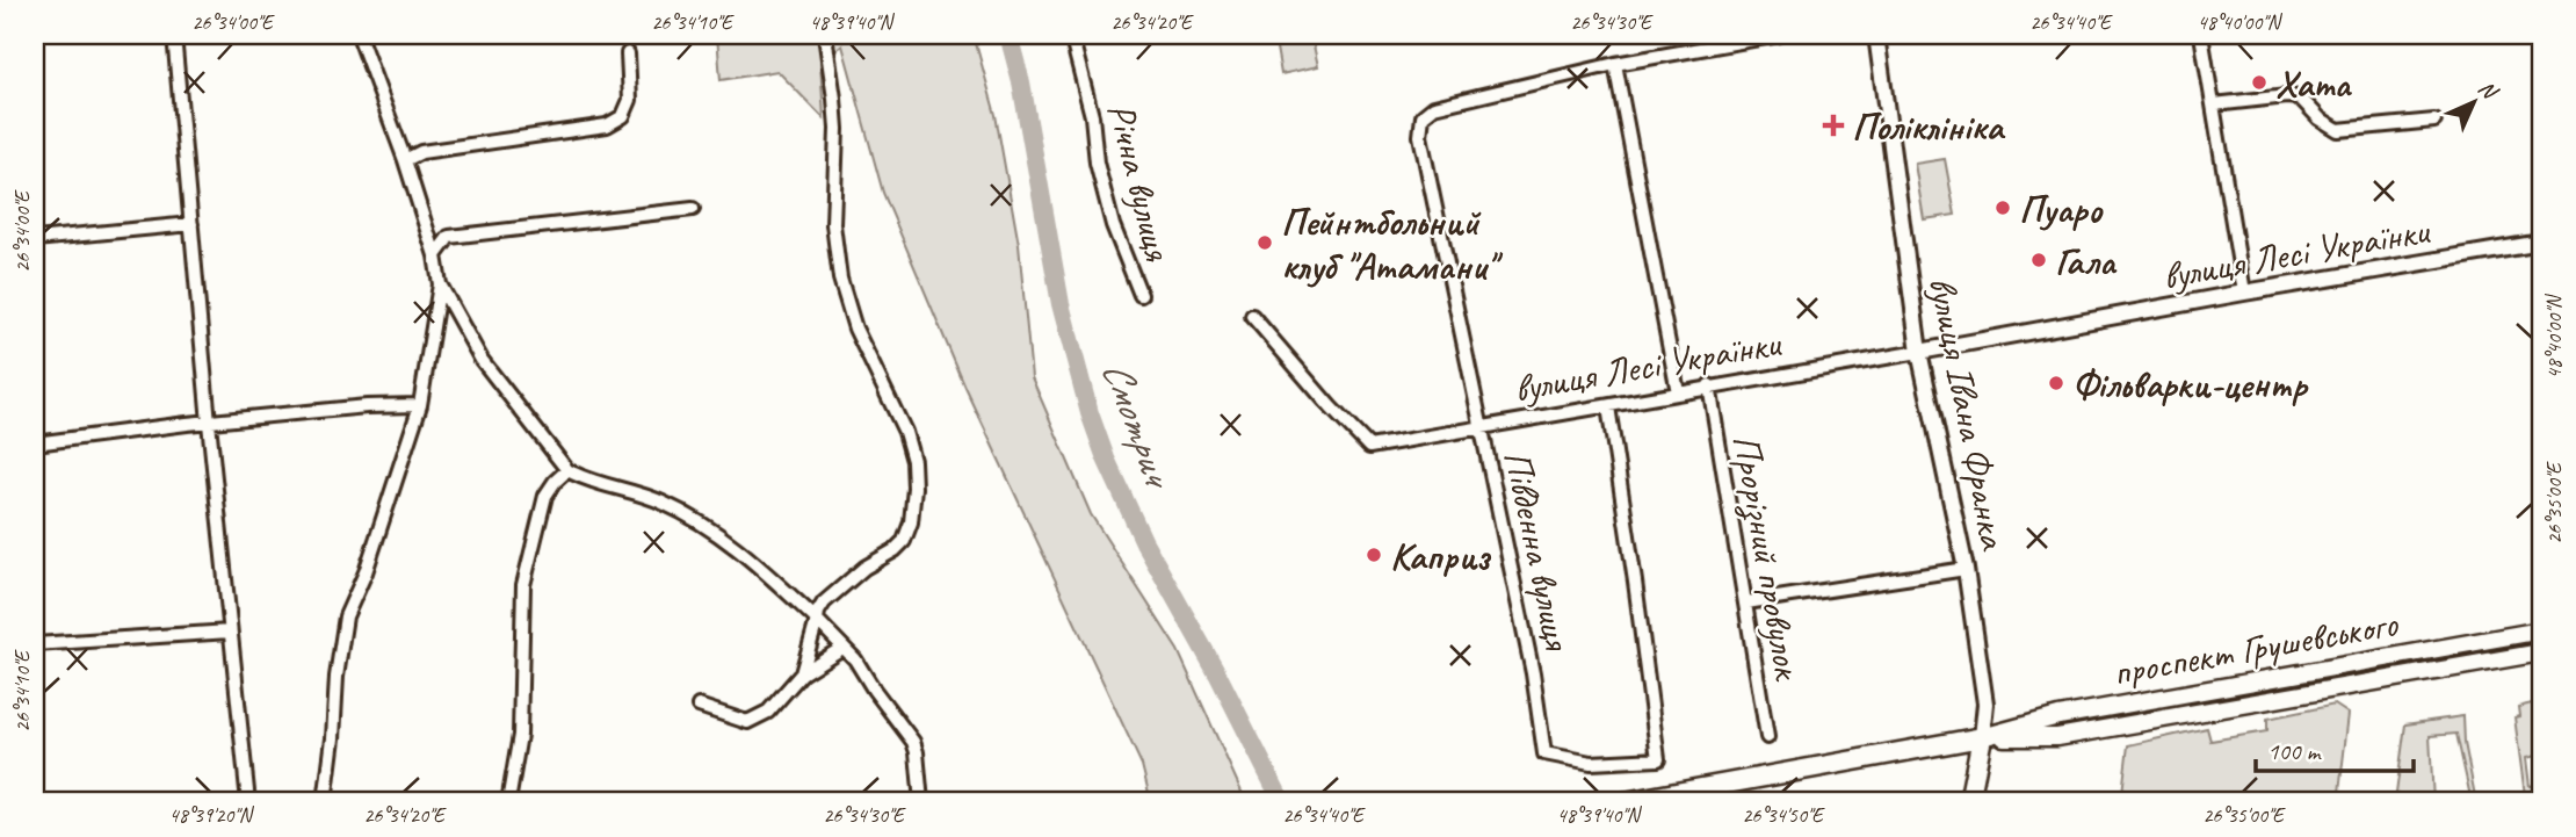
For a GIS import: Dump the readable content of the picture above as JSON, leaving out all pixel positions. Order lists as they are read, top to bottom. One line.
{"streets":{"main road":["вулиця Івана Франка","проспект Грушевського"],"street":["Річна вулиця","вулиця Лесі Українки","Південна вулиця","Прорізний провулок"]},"crossings":[["вулиця Лесі Українки","вулиця Івана Франка"],["вулиця Лесі Українки","Південна вулиця"],["вулиця Лесі Українки","Прорізний провулок"],["вулиця Івана Франка","проспект Грушевського"]],"water":["Смотрич"],"places":{"other":["Хата","Пуаро","Пейнтбольний клуб \"Атамани\"","Гала","Фільварки-центр","Каприз"],"health":["Поліклініка"]},"scale_bar":"100 m","north":"top right","coordinates":["26°34'00\"E","26°34'10\"E","48°39'40\"N","26°34'20\"E","26°34'30\"E","26°34'40\"E","48°40'00\"N","26°35'00\"E","48°39'20\"N","26°34'50\"E"]}
